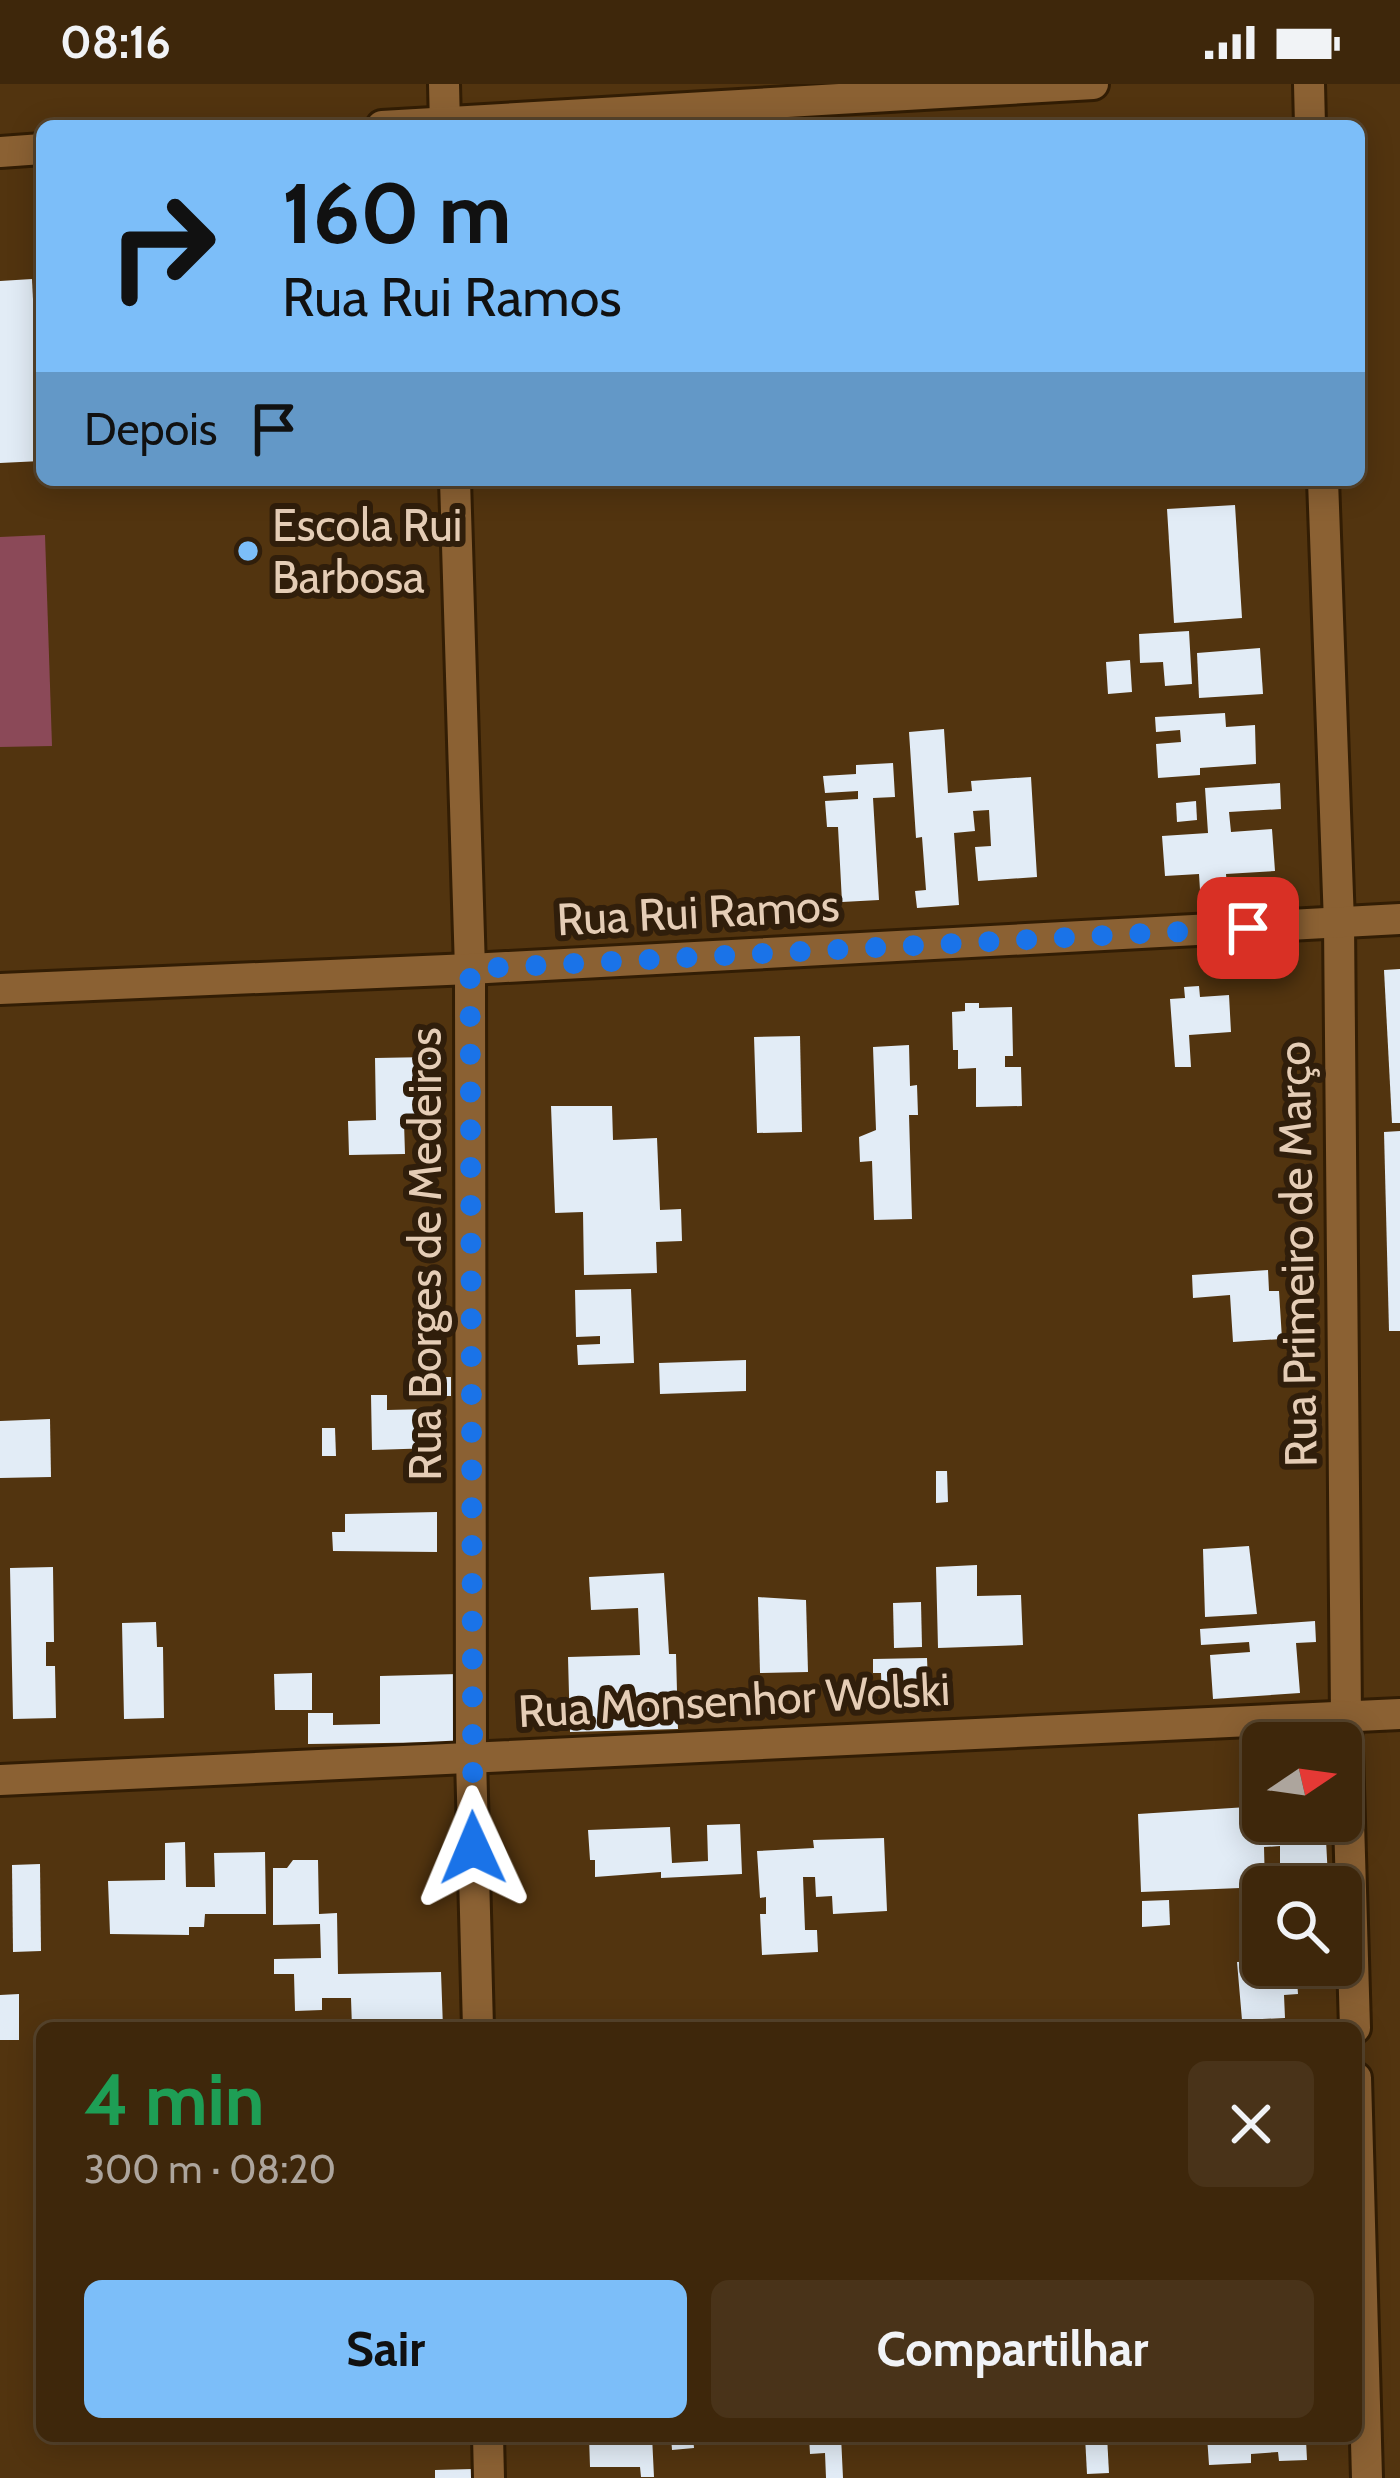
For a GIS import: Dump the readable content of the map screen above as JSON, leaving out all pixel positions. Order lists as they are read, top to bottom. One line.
{"streets":{"street":["Rua Rui Ramos","Rua Borges de Medeiros","Rua Primeiro de Março","Rua Monsenhor Wolski"]},"crossings":[["Rua Rui Ramos","Rua Borges de Medeiros"],["Rua Rui Ramos","Rua Primeiro de Março"],["Rua Borges de Medeiros","Rua Monsenhor Wolski"],["Rua Primeiro de Março","Rua Monsenhor Wolski"]],"places":["Escola Rui Barbosa"],"north":"right","page":{"status":"08:16","turn":["160 m","Rua Rui Ramos"],"then":"Depois","heading":["4 min","300 m · 08:20"],"buttons":["Sair","Compartilhar"]}}
